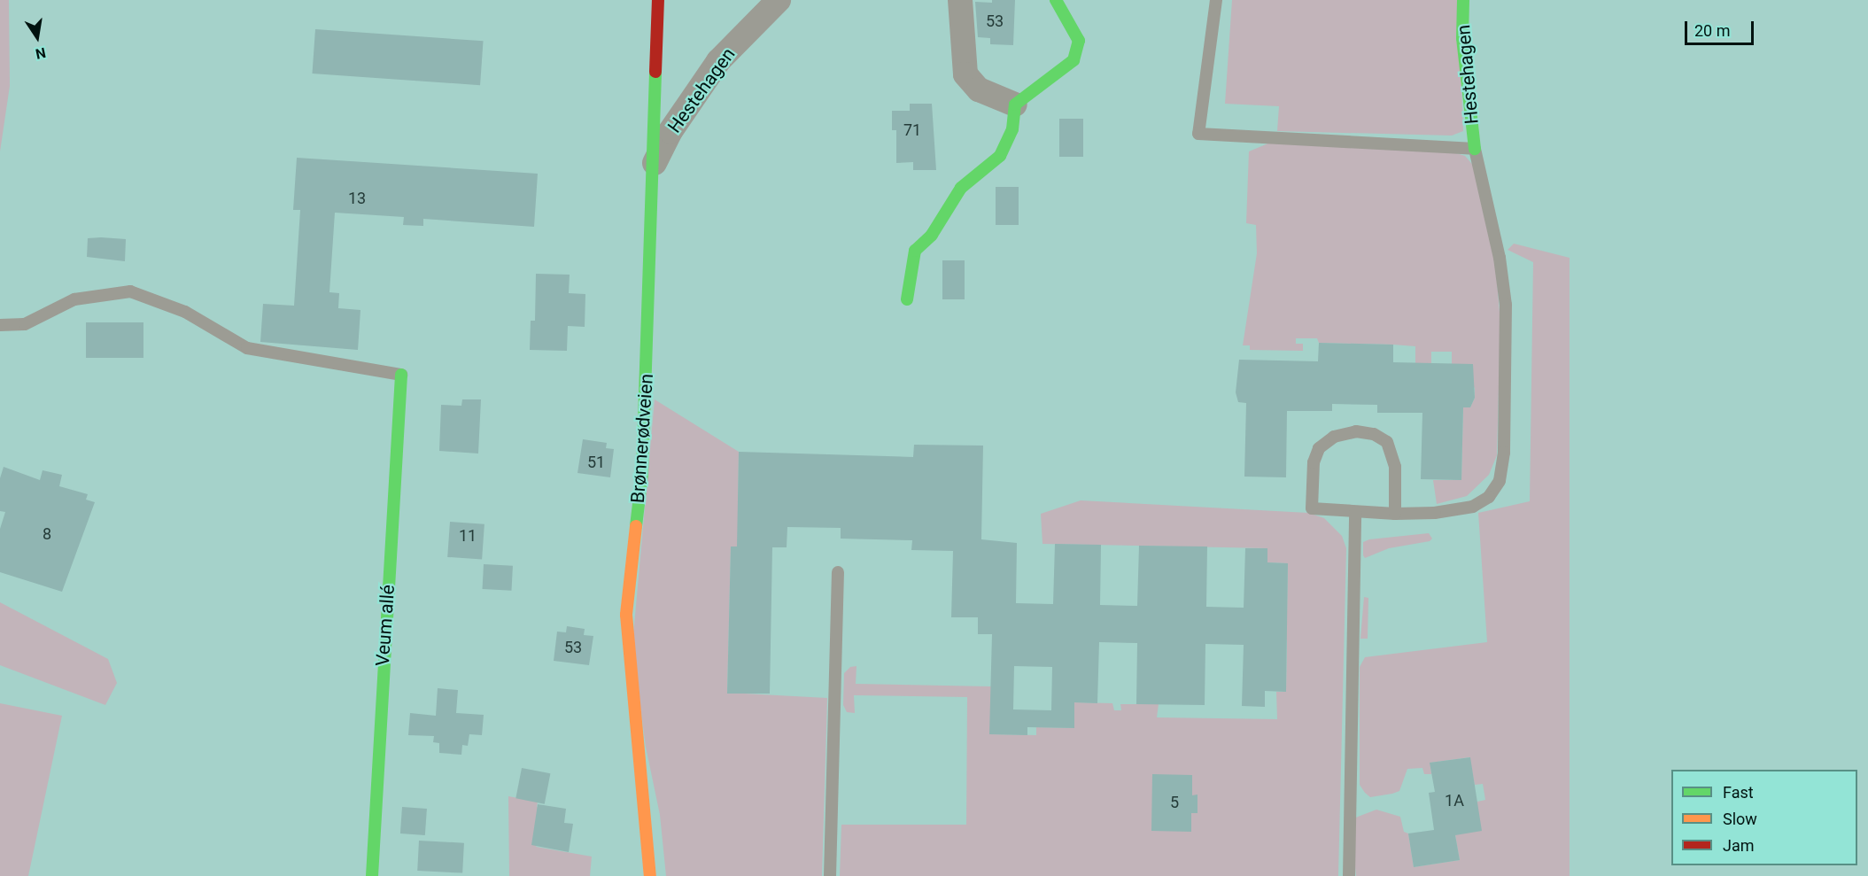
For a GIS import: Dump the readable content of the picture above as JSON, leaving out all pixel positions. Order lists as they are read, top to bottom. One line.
{"streets":{"street":["Hestehagen","Brønnerødveien","Veum allé"]},"crossings":[["Hestehagen","Brønnerødveien"]],"house_numbers":["53","71","13","51","8","11","53","1A","5"],"legend":["Fast","Slow","Jam"],"scale_bar":"20 m","north":"bottom"}
